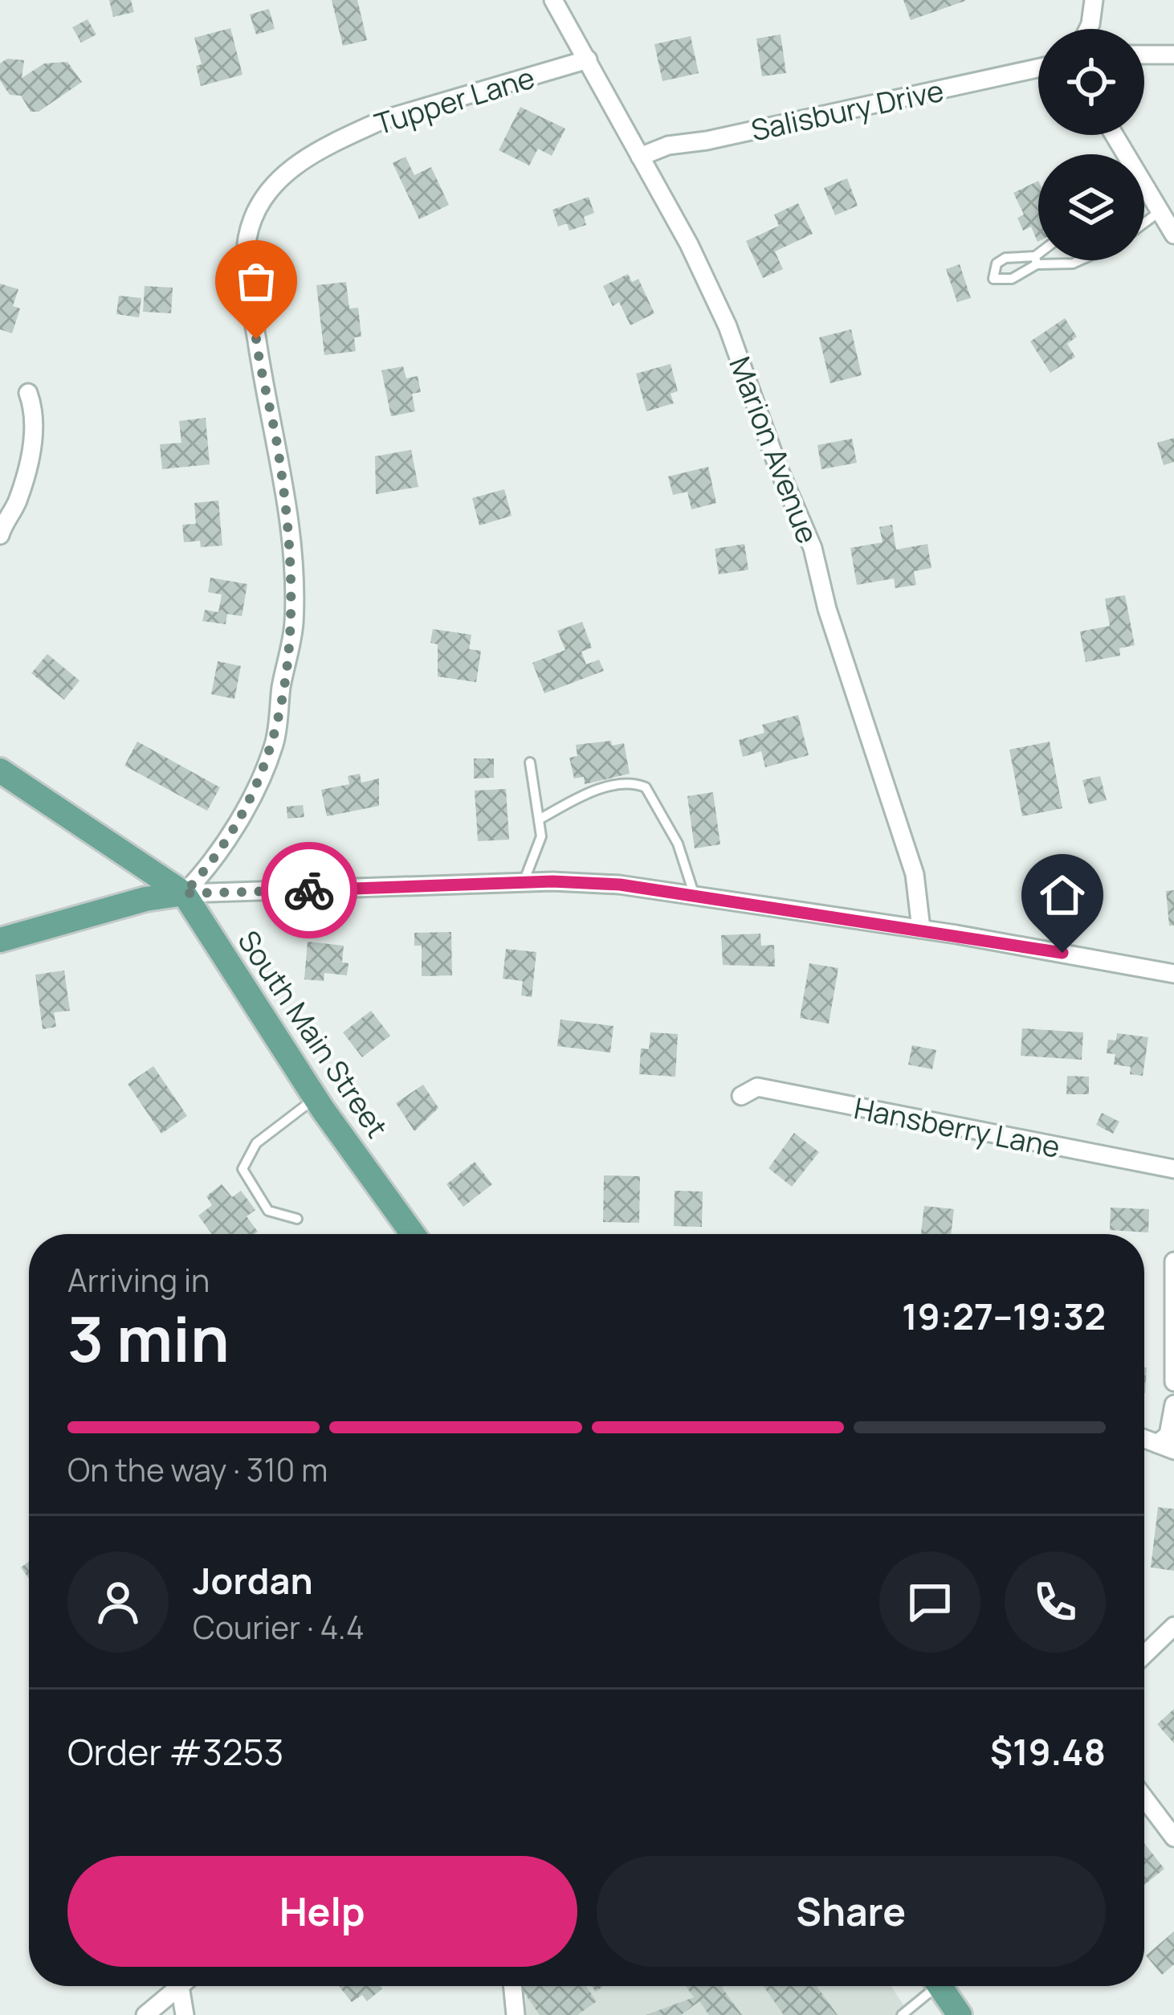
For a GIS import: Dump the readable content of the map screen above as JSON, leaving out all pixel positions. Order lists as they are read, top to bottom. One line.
{"streets":{"main road":["South Main Street"],"street":["Tupper Lane","Salisbury Drive","Marion Avenue","Hansberry Lane"]},"crossings":[["Tupper Lane","Marion Avenue"],["Tupper Lane","South Main Street"],["Salisbury Drive","Marion Avenue"]],"page":{"heading":["3 min","Arriving in","19:27–19:32"],"panel":["Jordan","Courier · 4.4","Order #3253","$19.48"],"bar":"On the way · 310 m","buttons":["Help","Share"]}}
